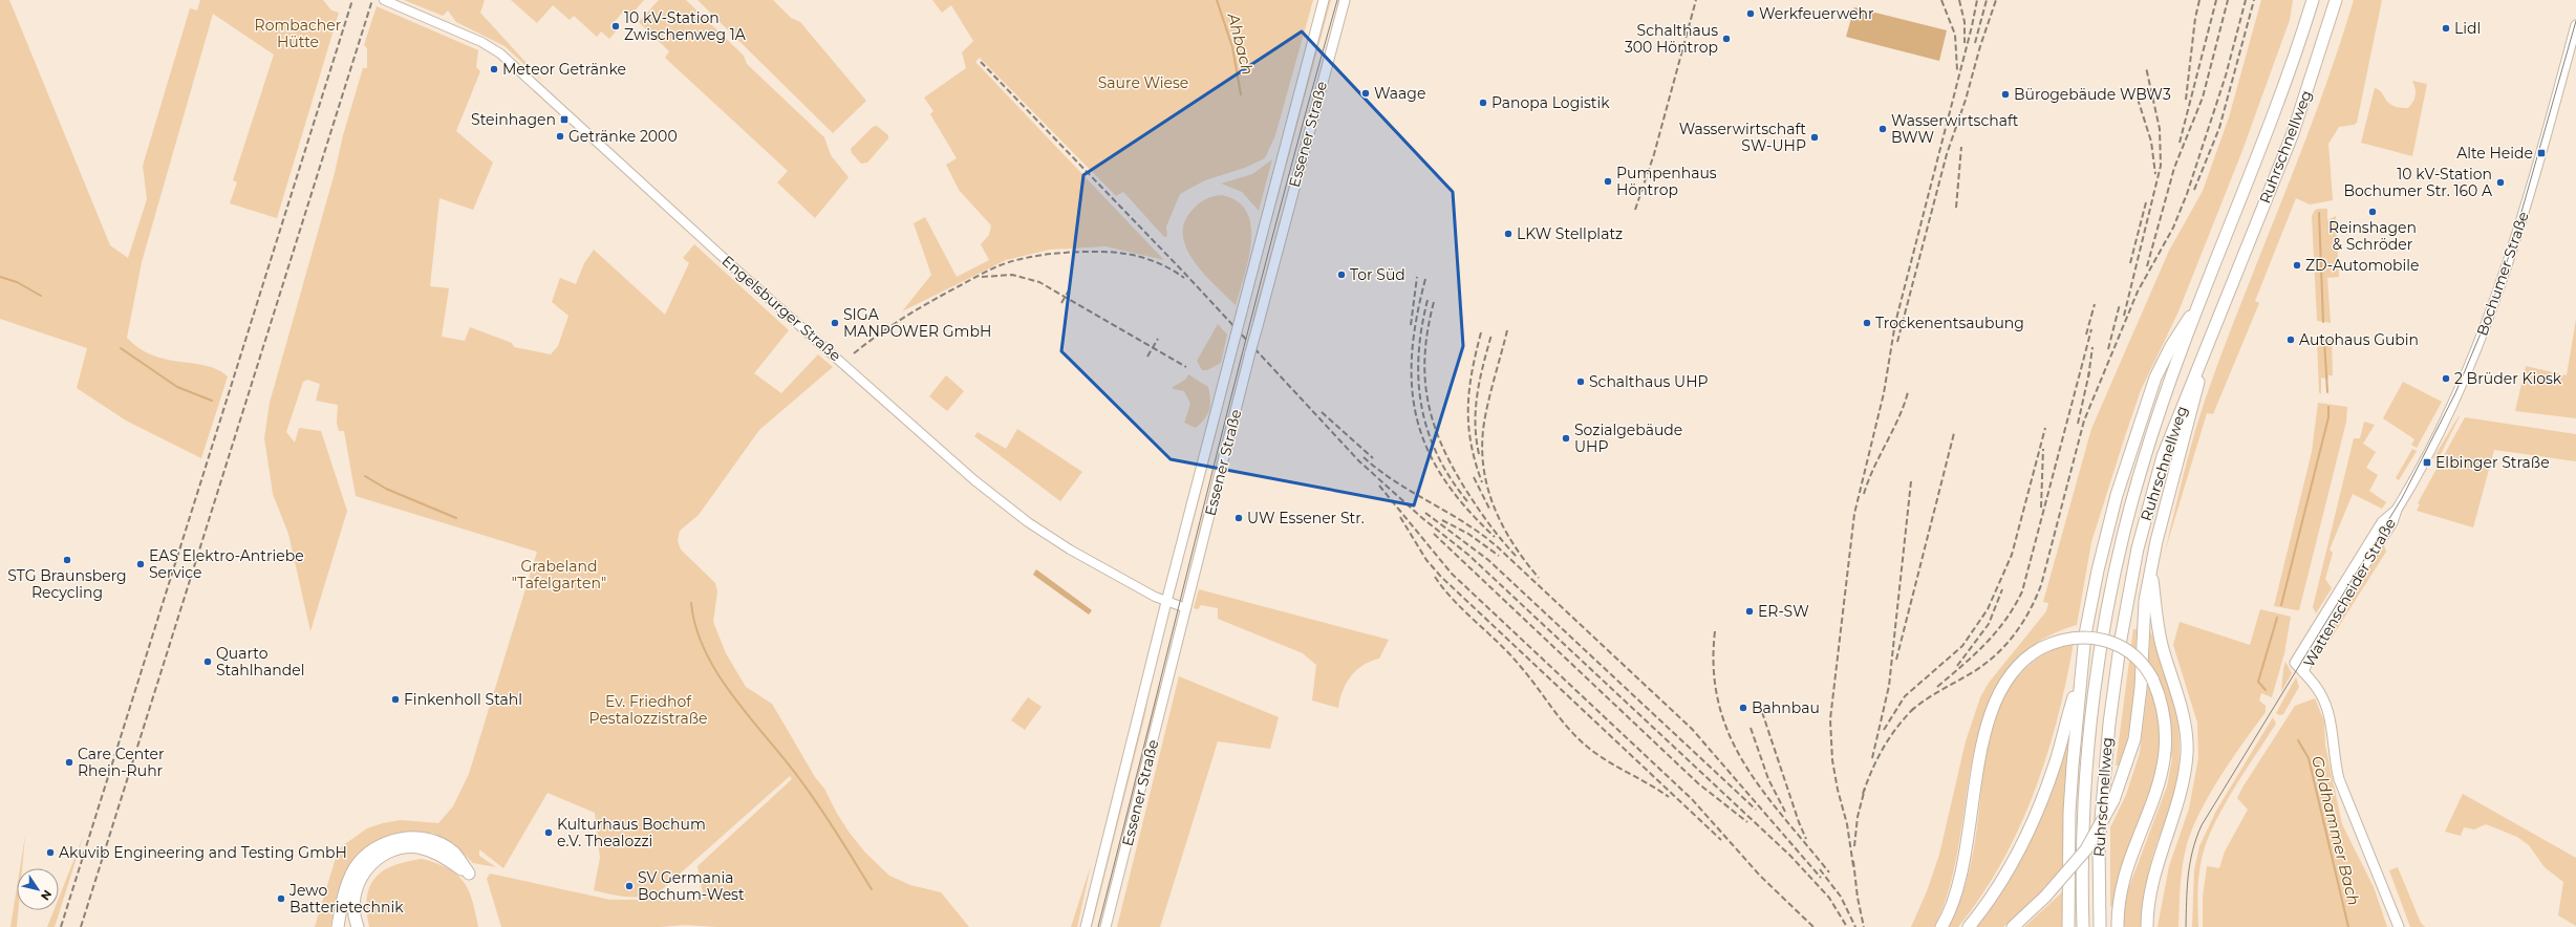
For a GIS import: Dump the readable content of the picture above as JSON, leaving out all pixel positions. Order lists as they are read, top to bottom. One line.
{"streets":{"highway":["Ruhrschnellweg"],"main road":["Essener Straße","Bochumer Straße","Wattenscheider Straße"],"street":["Engelsburger Straße"]},"crossings":[["Essener Straße","Engelsburger Straße"],["Bochumer Straße","Wattenscheider Straße"]],"water":["Ahbach","Goldhammer Bach"],"parks":["Rombacher Hütte","Saure Wiese","Grabeland \"Tafelgarten\"","Ev. Friedhof Pestalozzistraße"],"places":{"other":["Werkfeuerwehr","10 kV-Station Zwischenweg 1A","Lidl","Schalthaus 300 Höntrop","Meteor Getränke","Waage","Bürogebäude WBW3","Panopa Logistik","Wasserwirtschaft BWW","Getränke 2000","Wasserwirtschaft SW-UHP","Pumpenhaus Höntrop","10 kV-Station Bochumer Str. 160 A","Reinshagen & Schröder","LKW Stellplatz","ZD-Automobile","Tor Süd","SIGA MANPOWER GmbH","Trockenentsaubung","Autohaus Gubin","2 Brüder Kiosk","Schalthaus UHP","Sozialgebäude UHP","UW Essener Str.","STG Braunsberg Recycling","EAS Elektro-Antriebe Service","ER-SW","Quarto Stahlhandel","Finkenholl Stahl","Bahnbau","Care Center Rhein-Ruhr","Kulturhaus Bochum e.V. Thealozzi","Akuvib Engineering and Testing GmbH","SV Germania Bochum-West","Jewo Batterietechnik"],"transit":["Steinhagen","Alte Heide","Elbinger Straße"]},"north":"bottom right"}
